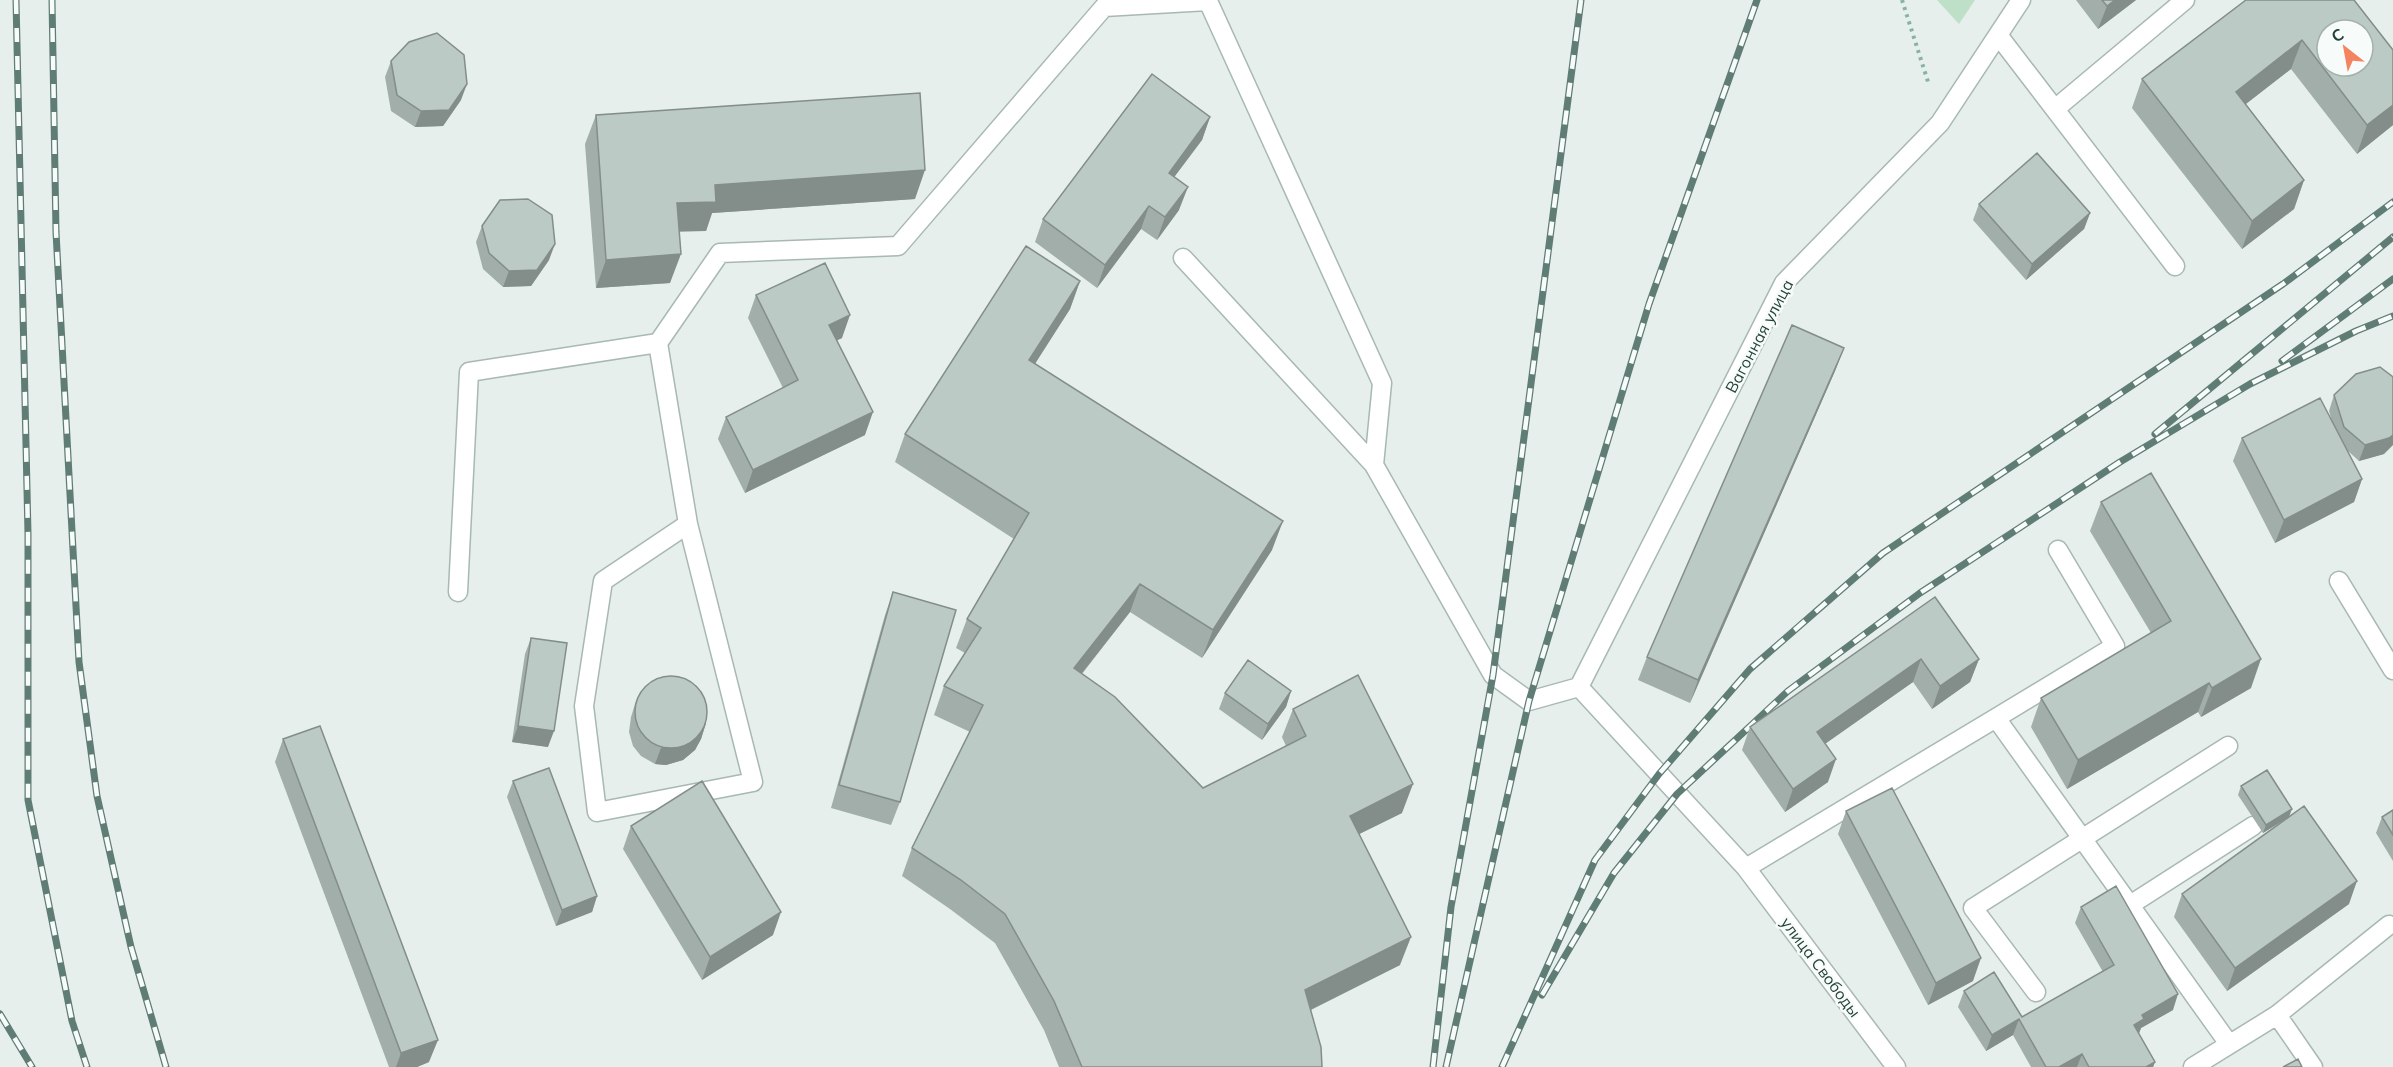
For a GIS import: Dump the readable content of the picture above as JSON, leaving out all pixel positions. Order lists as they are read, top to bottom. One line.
{"streets":{"street":["Вагонная улица","улица Свободы"]},"crossings":[["Вагонная улица","улица Свободы"]],"north":"top left"}
